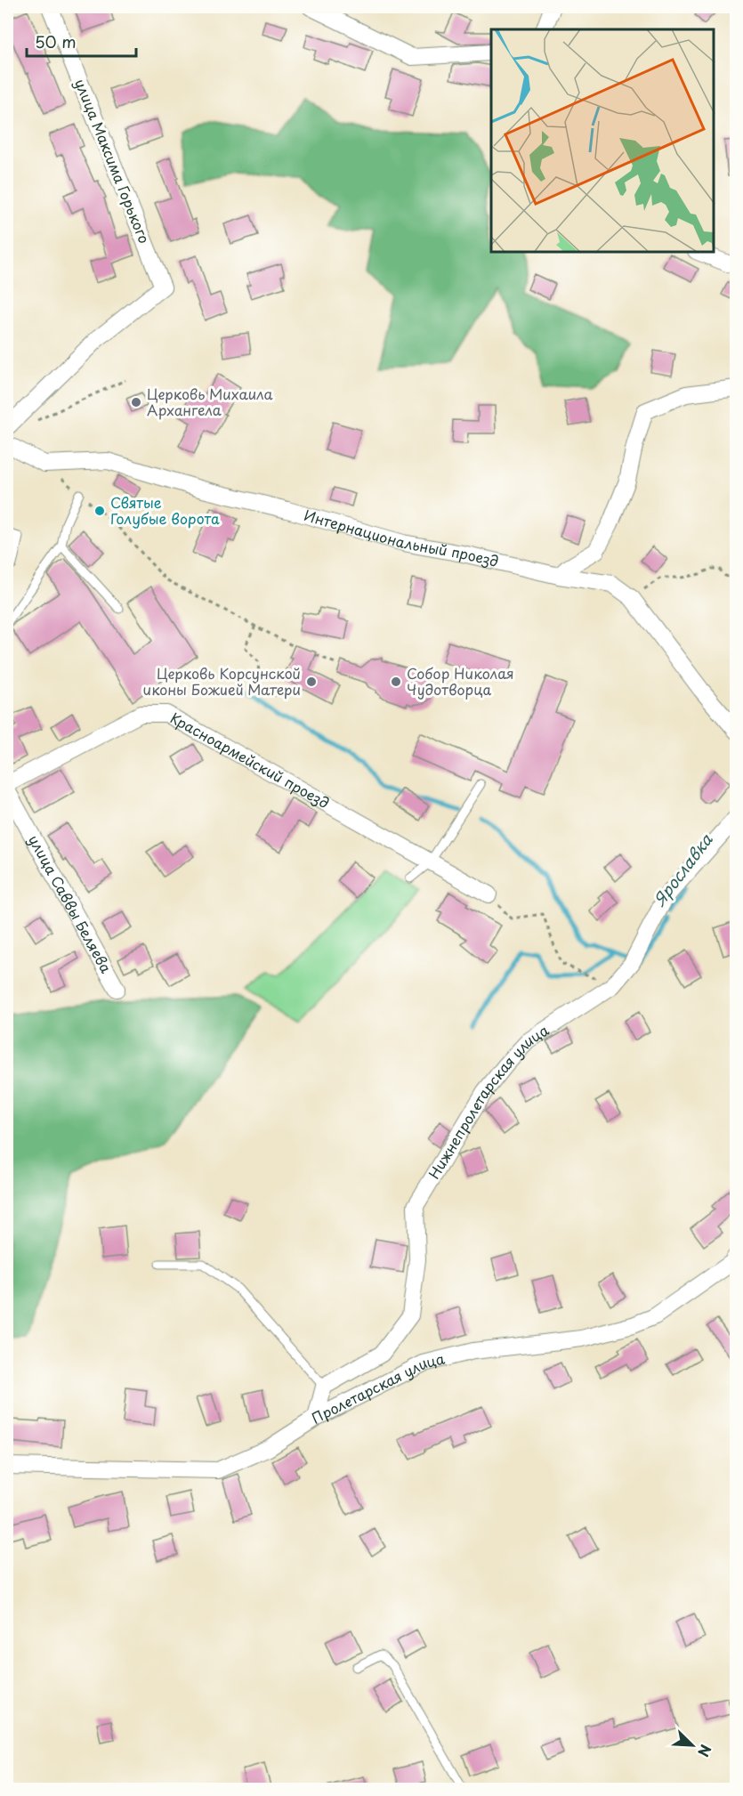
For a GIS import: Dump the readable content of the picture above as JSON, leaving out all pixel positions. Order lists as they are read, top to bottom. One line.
{"streets":{"street":["улица Максима Горького","Интернациональный проезд","Красноармейский проезд","улица Саввы Беляева","Нижнепролетарская улица","Пролетарская улица"]},"water":["Ярославка"],"places":["Церковь Михаила Архангела","Святые Голубые ворота","Церковь Корсунской иконы Божией Матери","Собор Николая Чудотворца"],"scale_bar":"50 m","north":"bottom right"}
